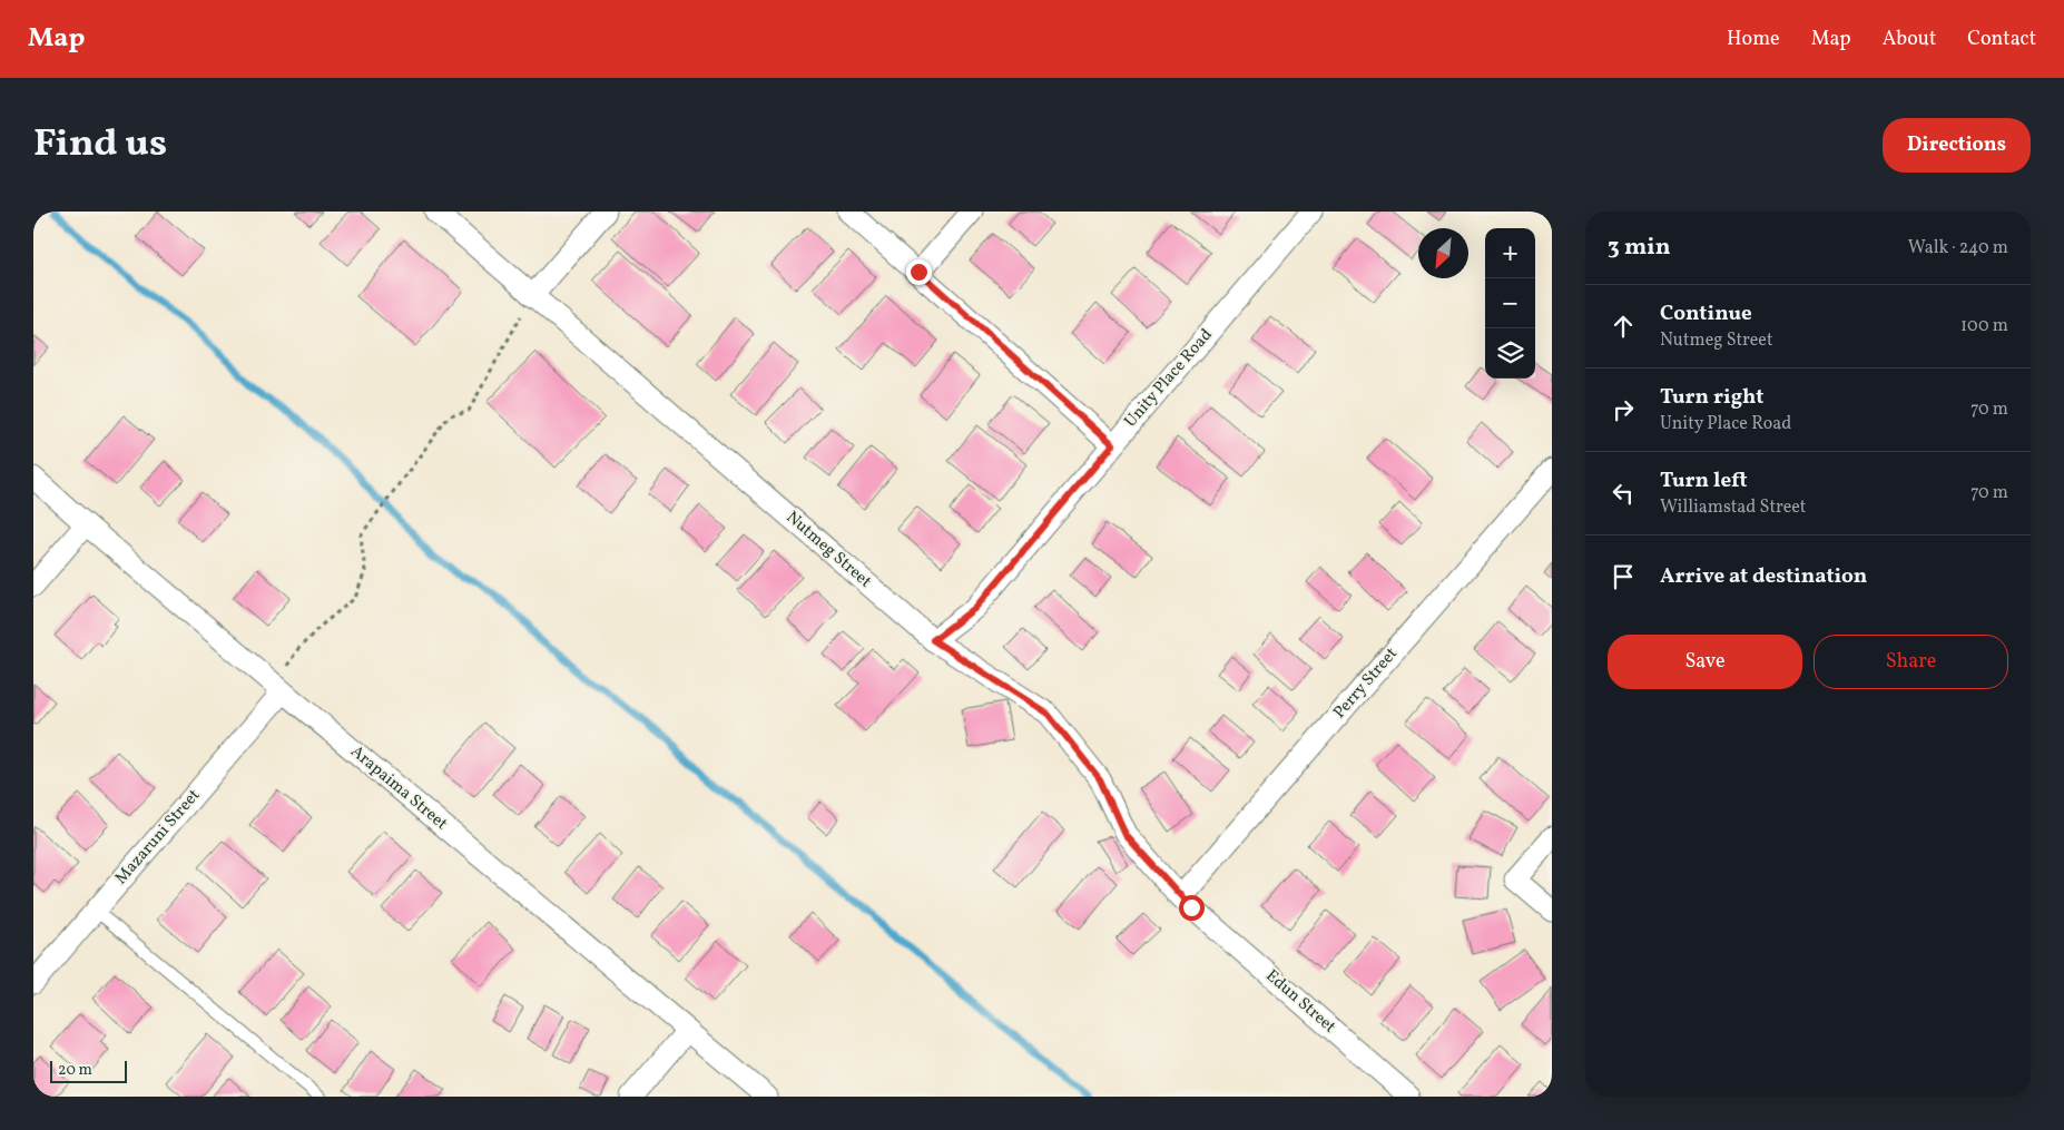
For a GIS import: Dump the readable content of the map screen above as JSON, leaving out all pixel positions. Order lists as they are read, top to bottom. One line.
{"streets":{"street":["Unity Place Road","Nutmeg Street","Perry Street","Arapaima Street","Mazaruni Street","Edun Street"]},"crossings":[["Unity Place Road","Nutmeg Street"],["Nutmeg Street","Perry Street"],["Nutmeg Street","Edun Street"],["Perry Street","Edun Street"],["Arapaima Street","Mazaruni Street"]],"scale_bar":"20 m","north":"bottom left","page":{"header":"Map","nav":["Home","Map","About","Contact"],"title":"Find us","buttons":["Directions",["Save","Share"]],"heading":["3 min","Walk · 240 m"],"map_buttons":["+","−"],"list":[["Continue","Nutmeg Street","100 m"],["Turn right","Unity Place Road","70 m"],["Turn left","Williamstad Street","70 m"],"Arrive at destination"],"scale":"20 m"}}
